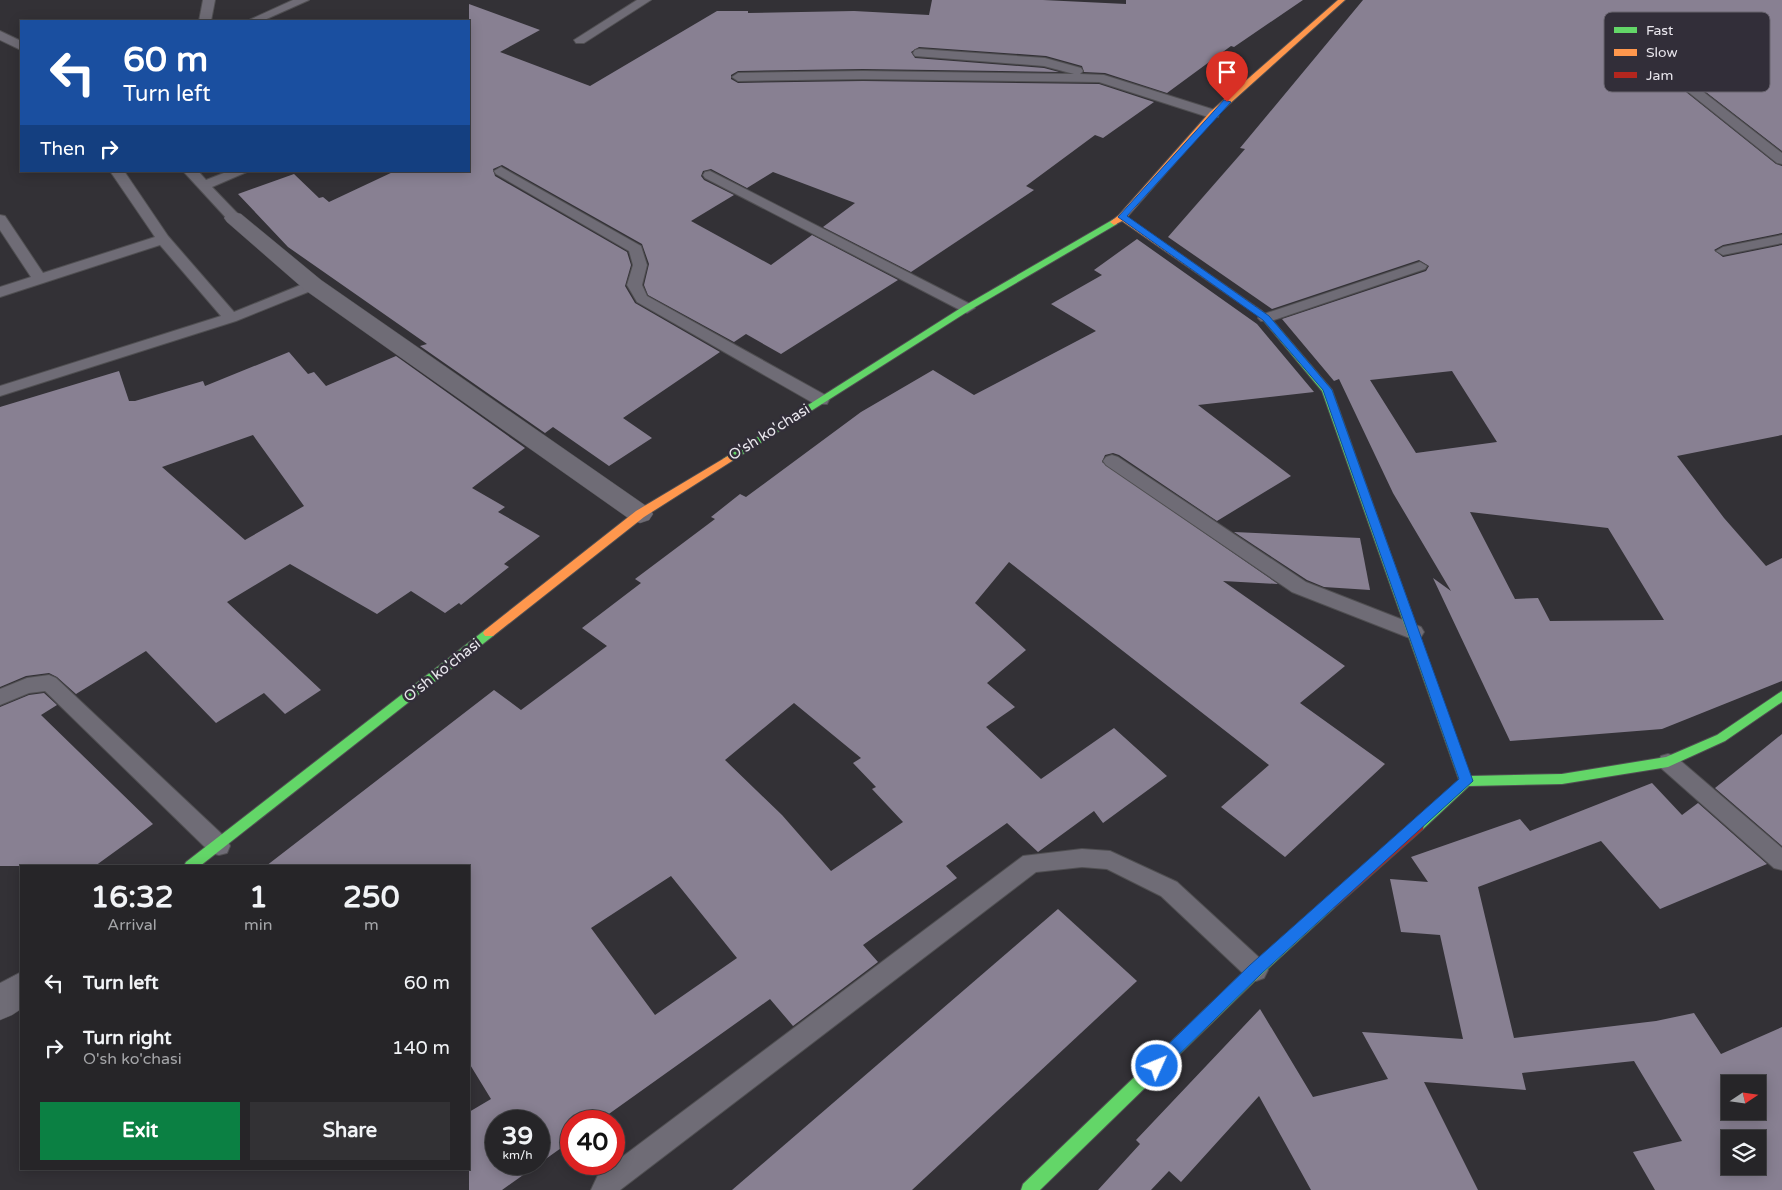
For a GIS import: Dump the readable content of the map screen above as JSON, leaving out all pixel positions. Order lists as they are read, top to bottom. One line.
{"streets":{"street":["O'sh ko'chasi"]},"legend":["Fast","Slow","Jam"],"north":"right","page":{"turn":["60 m","Turn left"],"then":"Then","eta":["16:32","Arrival","1","min","250","m"],"list":[{"name":"Turn left","value":"60 m"},{"name":"Turn right","note":"O'sh ko'chasi","value":"140 m"}],"buttons":["Exit","Share"],"speed":"39 km/h","limit":"40"}}
